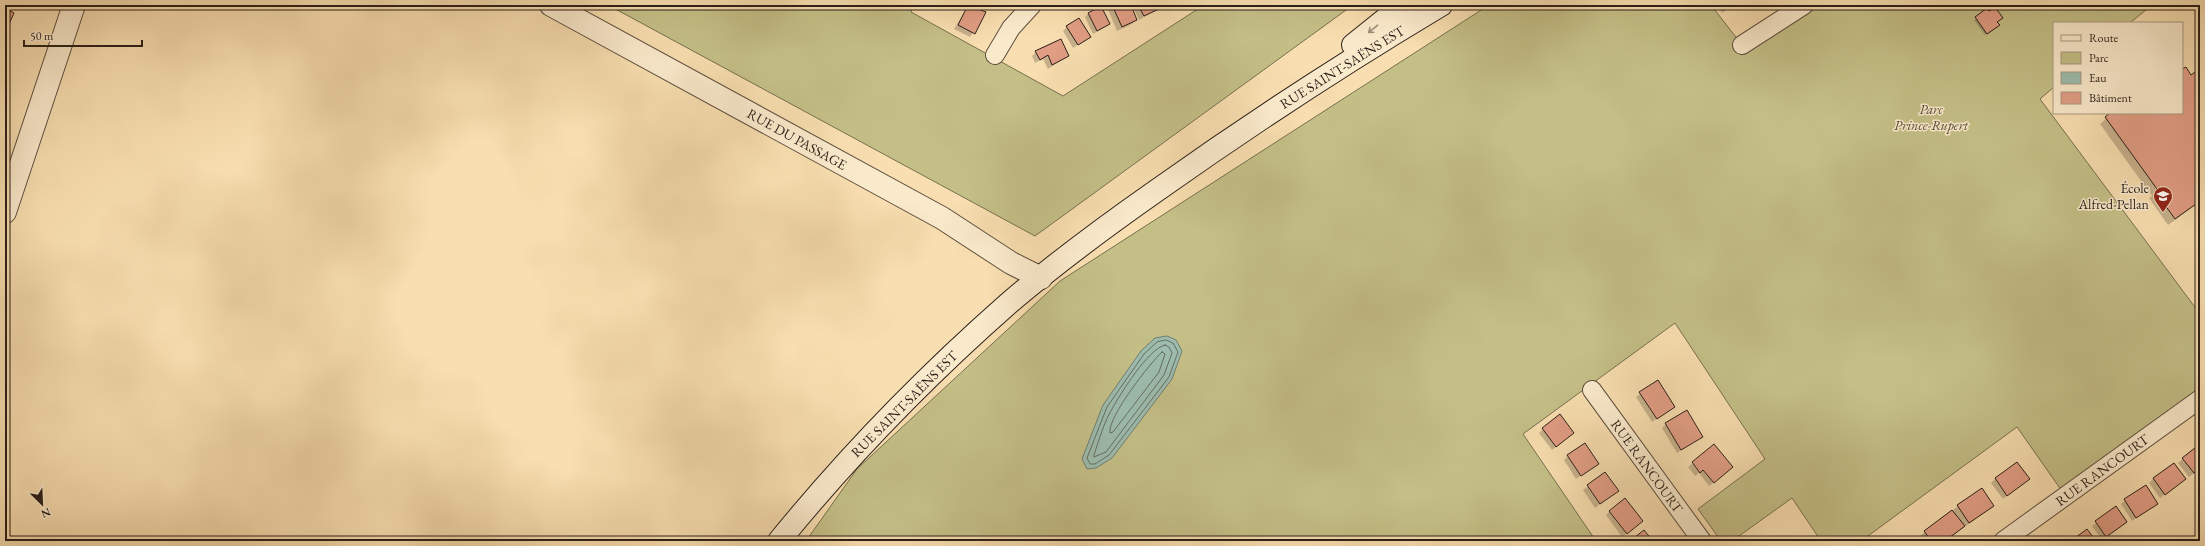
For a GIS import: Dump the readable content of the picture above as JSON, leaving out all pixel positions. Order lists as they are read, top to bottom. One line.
{"streets":{"main road":["RUE SAINT-SAËNS EST","RUE DU PASSAGE"],"street":["RUE RANCOURT"]},"crossings":[["RUE SAINT-SAËNS EST","RUE DU PASSAGE"]],"parks":["Parc Prince-Rupert"],"places":{"school or university":["École Alfred-Pellan"]},"legend":["Route","Parc","Eau","Bâtiment"],"scale_bar":"50 m","north":"bottom right"}
